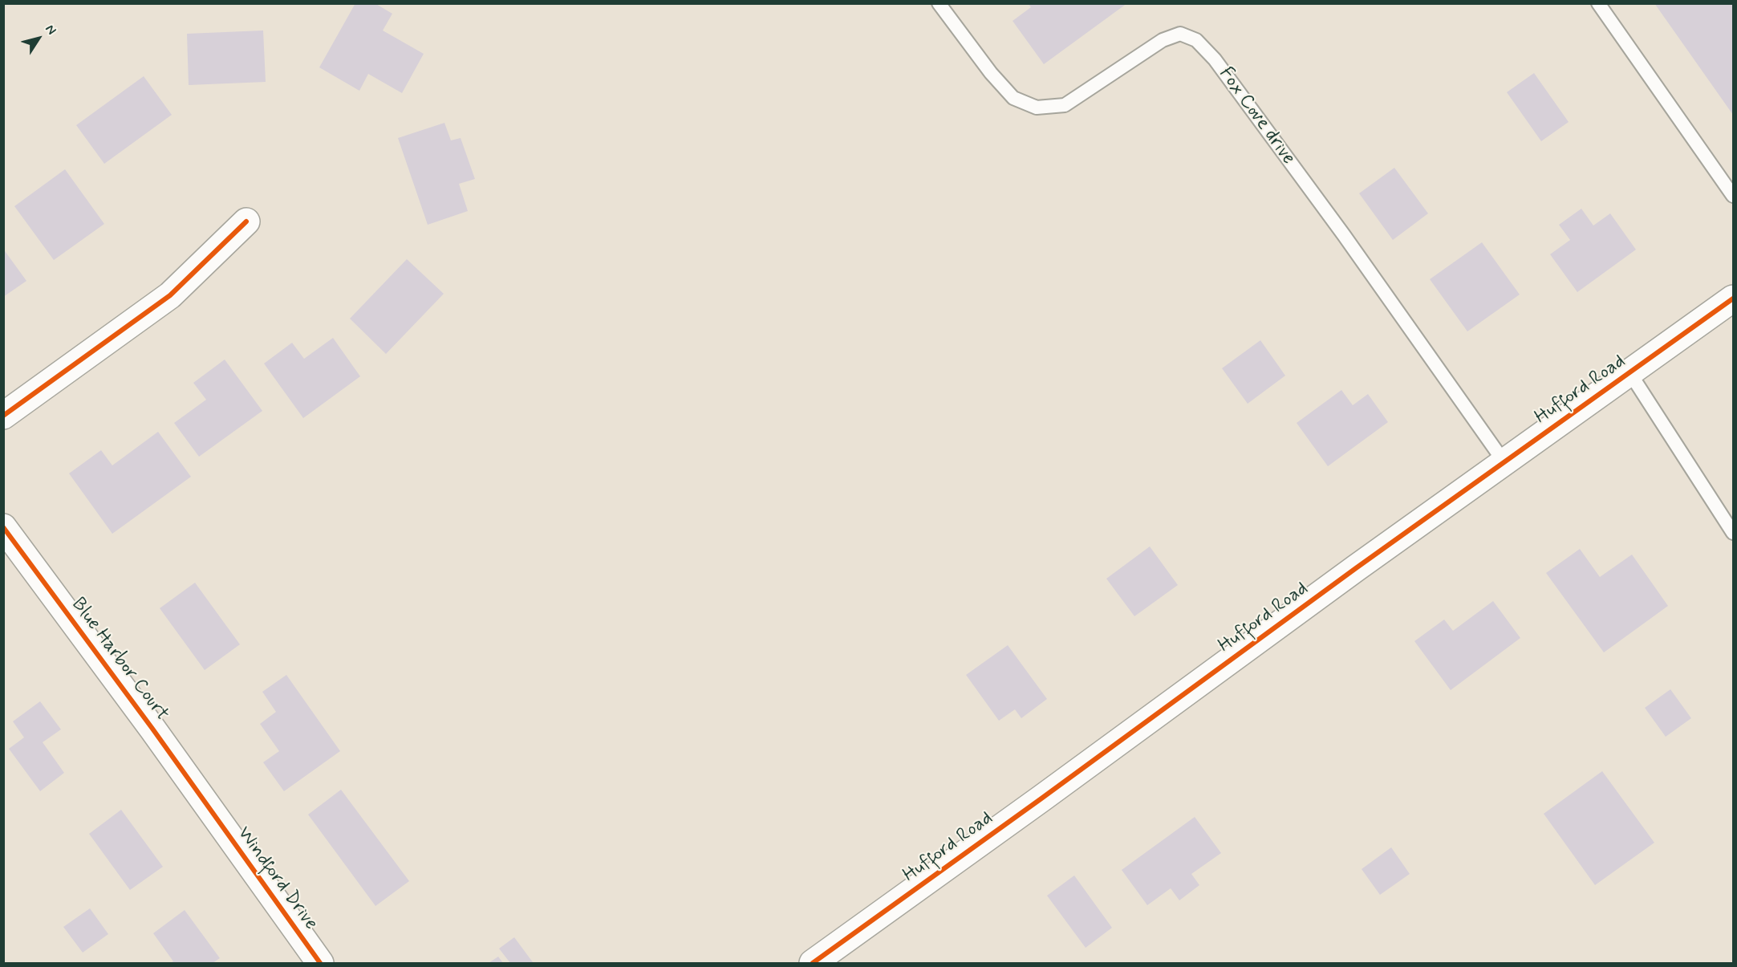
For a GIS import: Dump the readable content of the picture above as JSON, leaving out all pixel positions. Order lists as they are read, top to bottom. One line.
{"streets":{"street":["Hufford Road","Blue Harbor Court","Windford Drive"],"lane":["Fox Cove drive"]},"crossings":[["Fox Cove drive","Hufford Road"],["Blue Harbor Court","Windford Drive"]],"north":"top right"}
